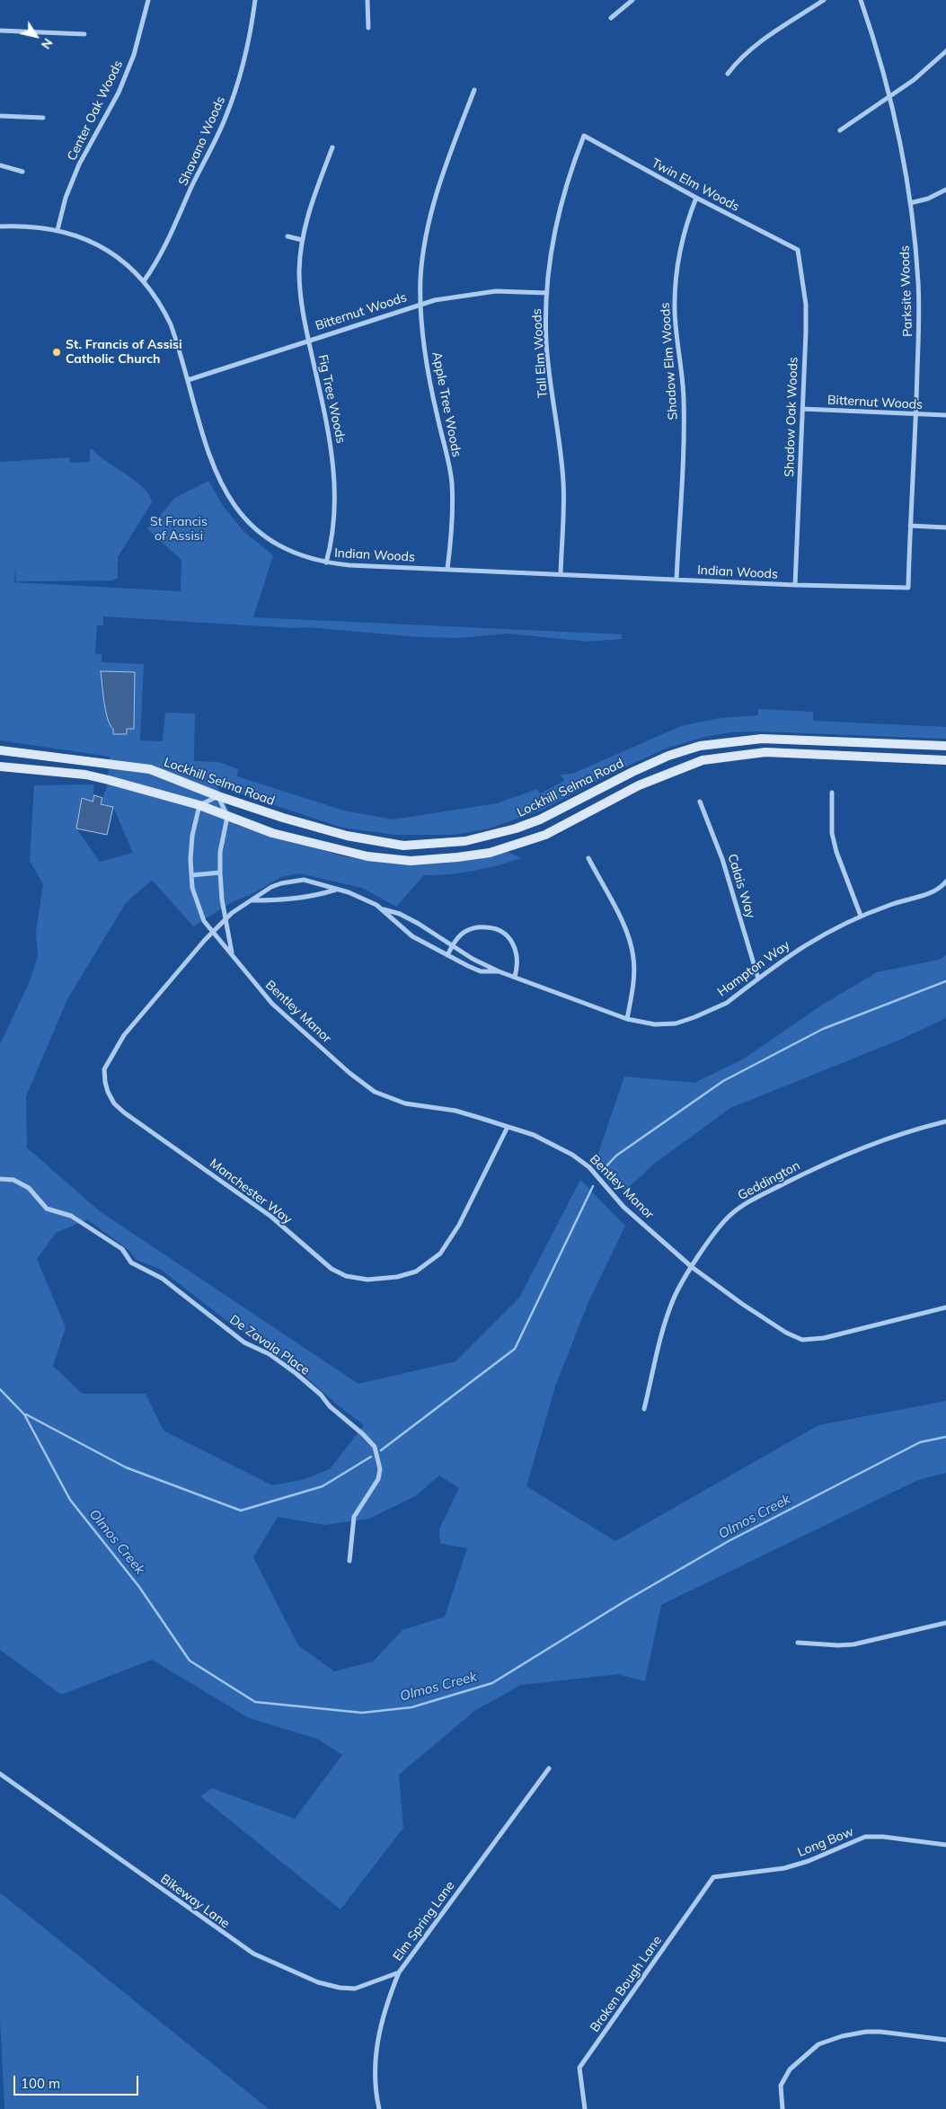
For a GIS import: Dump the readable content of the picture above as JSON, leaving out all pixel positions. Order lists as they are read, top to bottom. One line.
{"streets":{"main road":["Lockhill Selma Road"],"street":["Center Oak Woods","Shavano Woods","Twin Elm Woods","Parksite Woods","Bitternut Woods","Tall Elm Woods","Shadow Elm Woods","Fig Tree Woods","Apple Tree Woods","Shadow Oak Woods","Indian Woods","Calais Way","Hampton Way","Bentley Manor","Geddington","Manchester Way","De Zavala Place","Long Bow","Bikeway Lane","Elm Spring Lane","Broken Bough Lane"]},"crossings":[["Center Oak Woods","Indian Woods"],["Shavano Woods","Indian Woods"],["Twin Elm Woods","Tall Elm Woods"],["Twin Elm Woods","Shadow Elm Woods"],["Twin Elm Woods","Shadow Oak Woods"],["Parksite Woods","Bitternut Woods"],["Parksite Woods","Indian Woods"],["Bitternut Woods","Tall Elm Woods"],["Bitternut Woods","Fig Tree Woods"],["Bitternut Woods","Apple Tree Woods"],["Bitternut Woods","Shadow Oak Woods"],["Bitternut Woods","Indian Woods"],["Tall Elm Woods","Indian Woods"],["Shadow Elm Woods","Indian Woods"],["Fig Tree Woods","Indian Woods"],["Apple Tree Woods","Indian Woods"],["Shadow Oak Woods","Indian Woods"],["Calais Way","Hampton Way"],["Hampton Way","Bentley Manor"],["Hampton Way","Manchester Way"],["Bentley Manor","Geddington"],["Bentley Manor","Manchester Way"],["Long Bow","Broken Bough Lane"],["Bikeway Lane","Elm Spring Lane"]],"water":["Olmos Creek"],"parks":["St Francis of Assisi"],"places":["St. Francis of Assisi Catholic Church"],"scale_bar":"100 m","north":"bottom right"}
